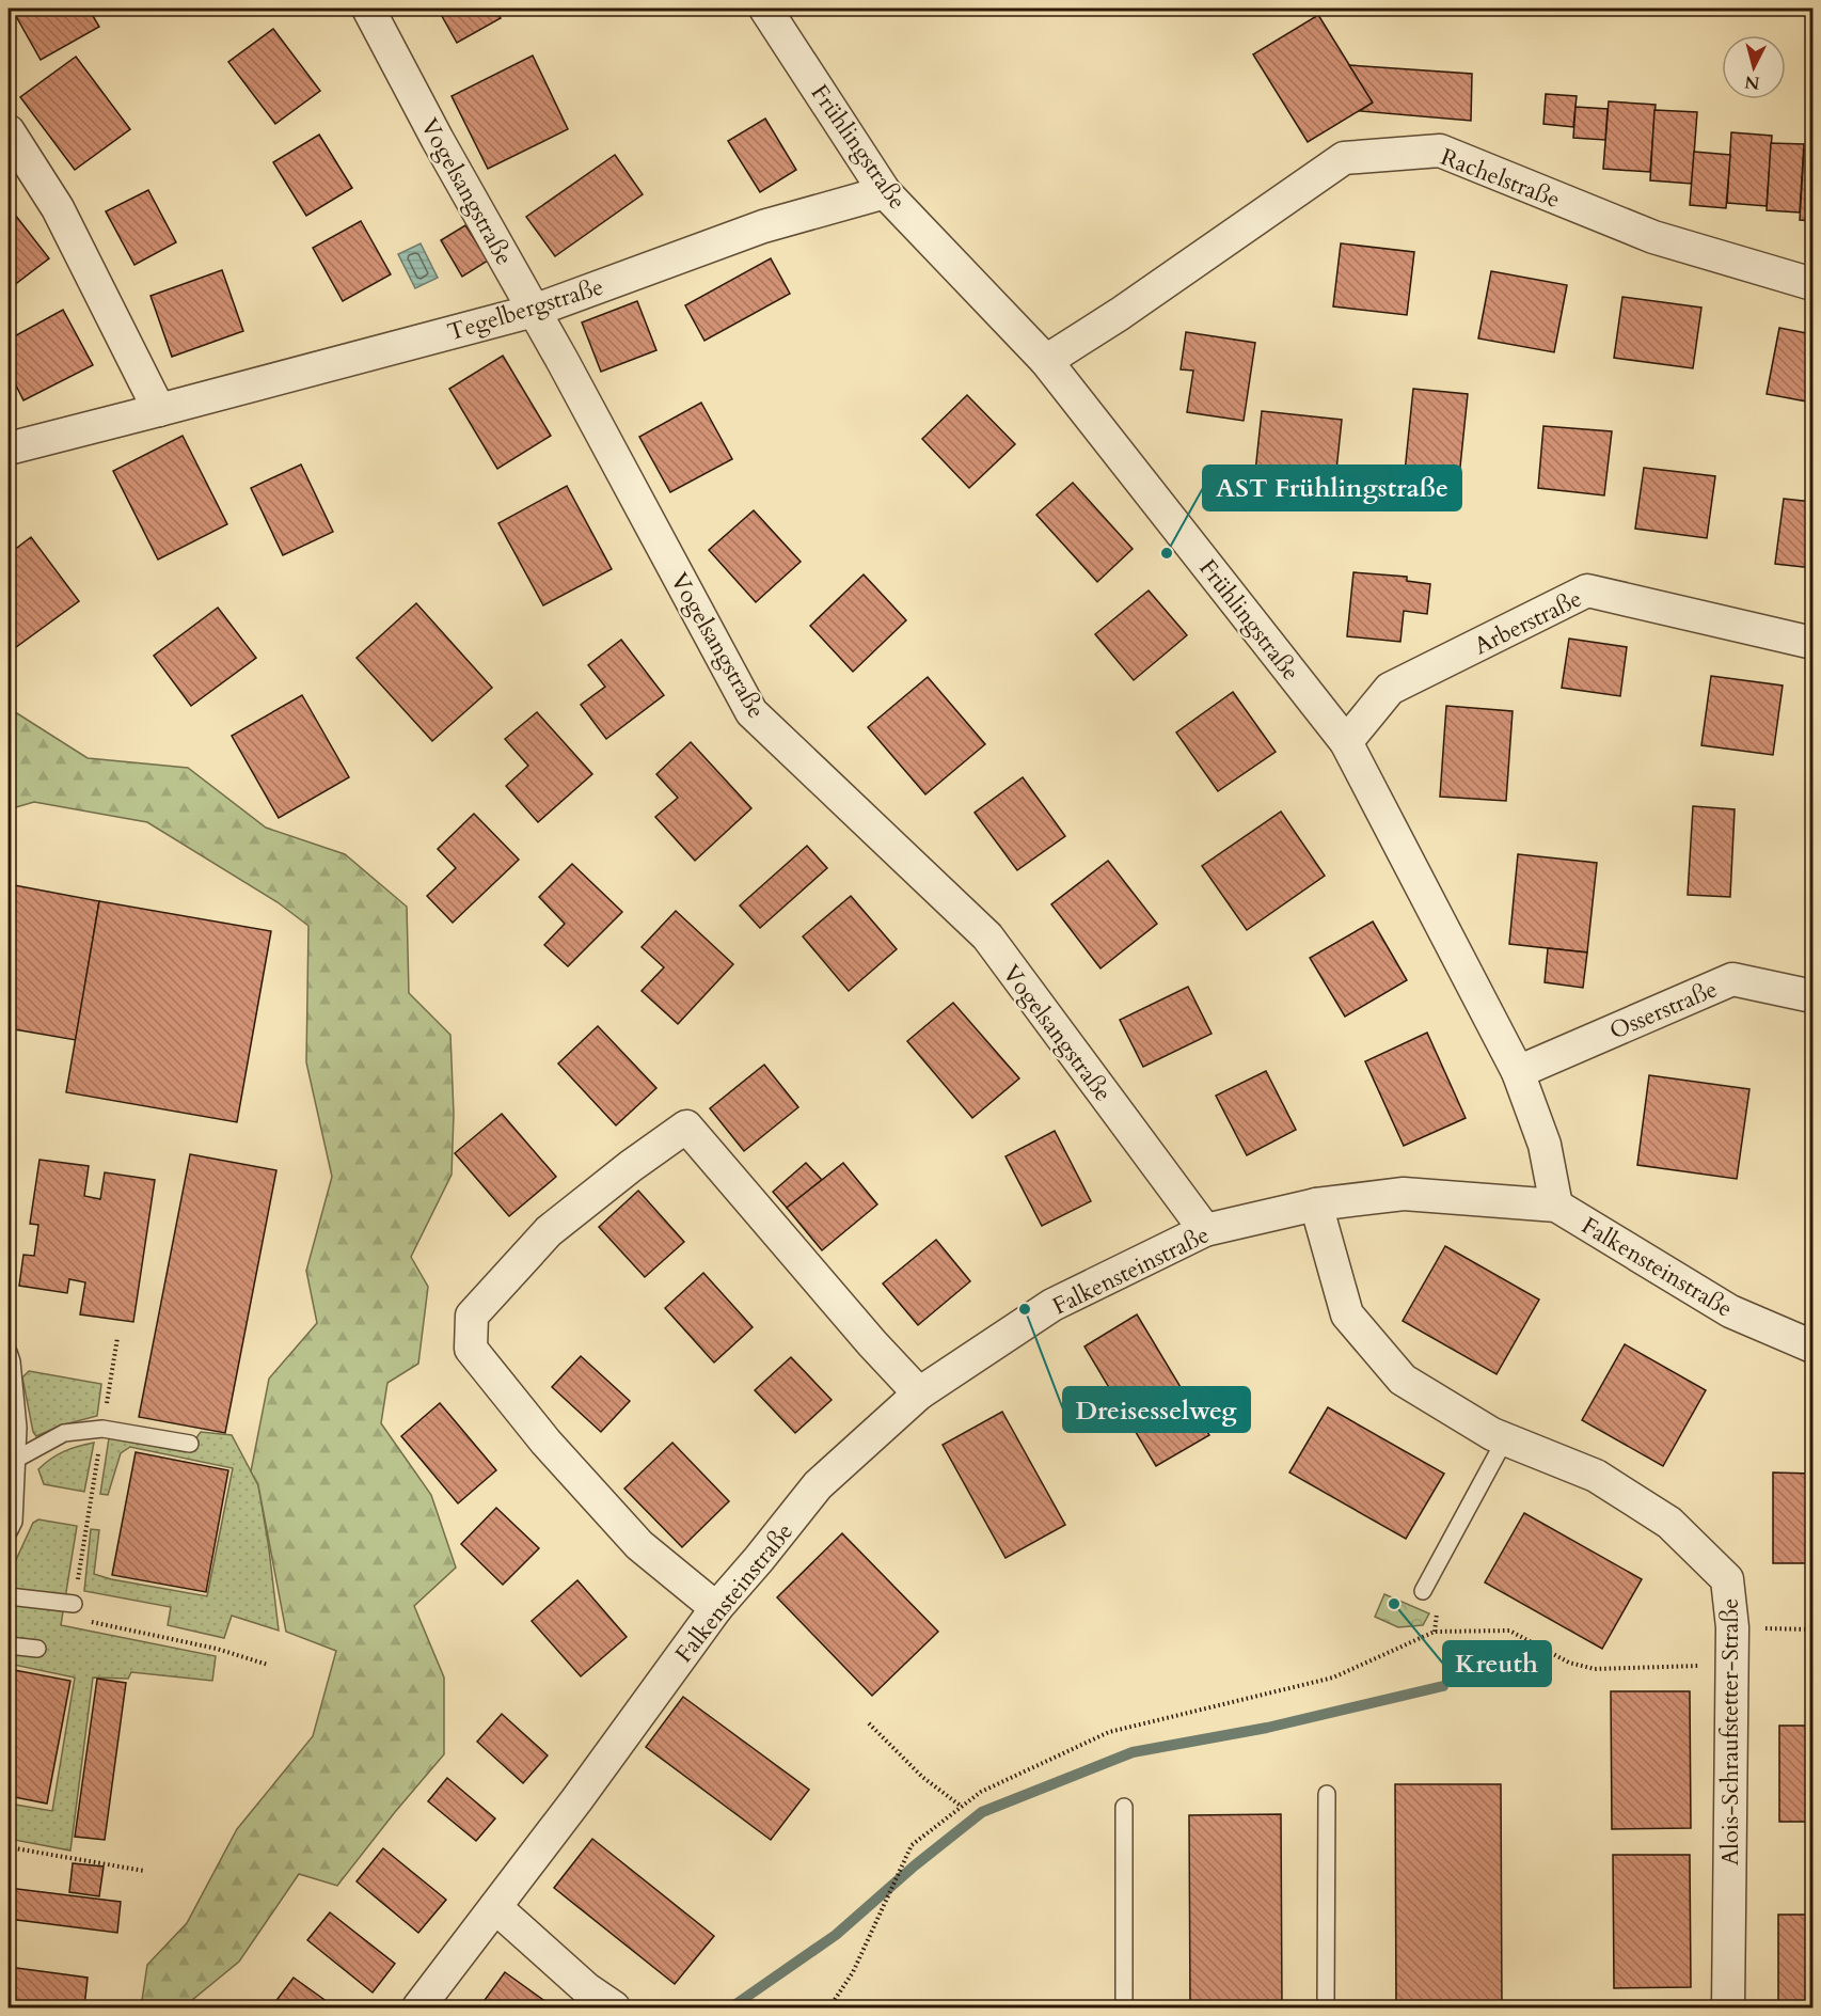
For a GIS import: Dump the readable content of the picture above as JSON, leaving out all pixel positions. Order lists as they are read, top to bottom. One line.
{"streets":{"street":["Frühlingstraße","Rachelstraße","Vogelsangstraße","Tegelbergstraße","Arberstraße","Osserstraße","Falkensteinstraße","Alois-Schraufstetter-Straße"]},"crossings":[["Frühlingstraße","Rachelstraße"],["Frühlingstraße","Tegelbergstraße"],["Frühlingstraße","Arberstraße"],["Frühlingstraße","Osserstraße"],["Frühlingstraße","Falkensteinstraße"],["Vogelsangstraße","Tegelbergstraße"],["Vogelsangstraße","Falkensteinstraße"],["Falkensteinstraße","Alois-Schraufstetter-Straße"]],"places":["AST Frühlingstraße","Dreisesselweg","Kreuth"],"north":"bottom"}
